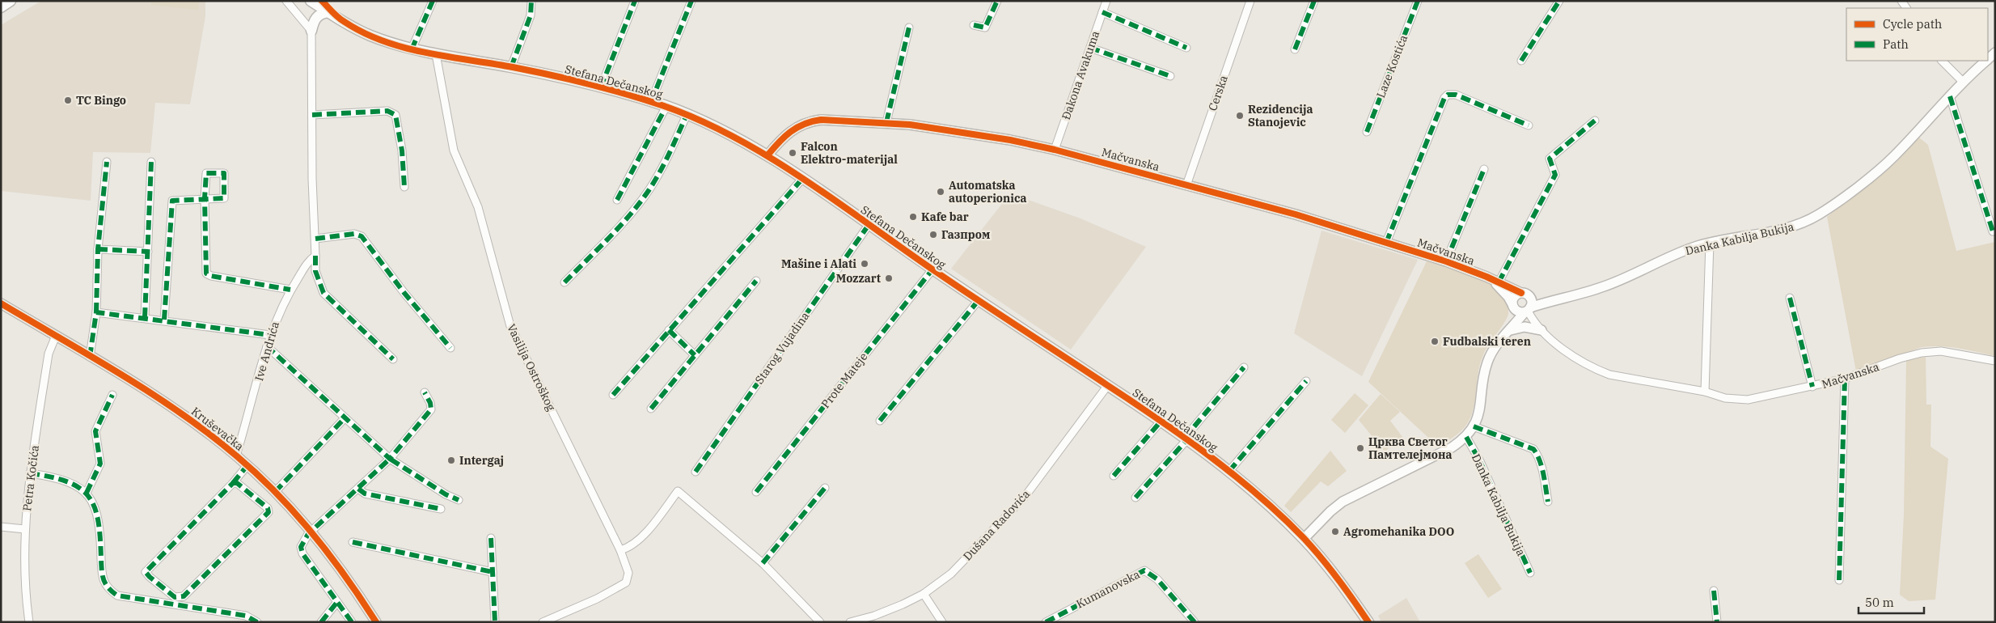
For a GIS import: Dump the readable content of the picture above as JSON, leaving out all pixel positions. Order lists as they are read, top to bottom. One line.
{"streets":{"main road":["Stefana Dečanskog"],"street":["Laze Kostića","Đakona Avakuma","Cerska","Mačvanska","Danka Kabilja Bukija","Starog Vujadina","Ive Andrića","Vasilija Ostroškog","Prote Mateje","Kruševačka","Petra Kočića","Dušana Radovića","Kumanovska"]},"crossings":[["Đakona Avakuma","Mačvanska"],["Stefana Dečanskog","Mačvanska"],["Stefana Dečanskog","Starog Vujadina"],["Stefana Dečanskog","Vasilija Ostroškog"],["Stefana Dečanskog","Prote Mateje"],["Stefana Dečanskog","Dušana Radovića"],["Cerska","Mačvanska"],["Mačvanska","Danka Kabilja Bukija"],["Ive Andrića","Kruševačka"],["Kruševačka","Petra Kočića"]],"places":["TC Bingo","Rezidencija Stanojevic","Falcon Elektro-materijal","Automatska autoperionica","Kafe bar","Газпром","Mašine i Alati","Mozzart","Fudbalski teren","Црква Светог Памтелејмона","Intergaj","Agromehanika DOO"],"legend":["Cycle path","Path"],"scale_bar":"50 m"}
